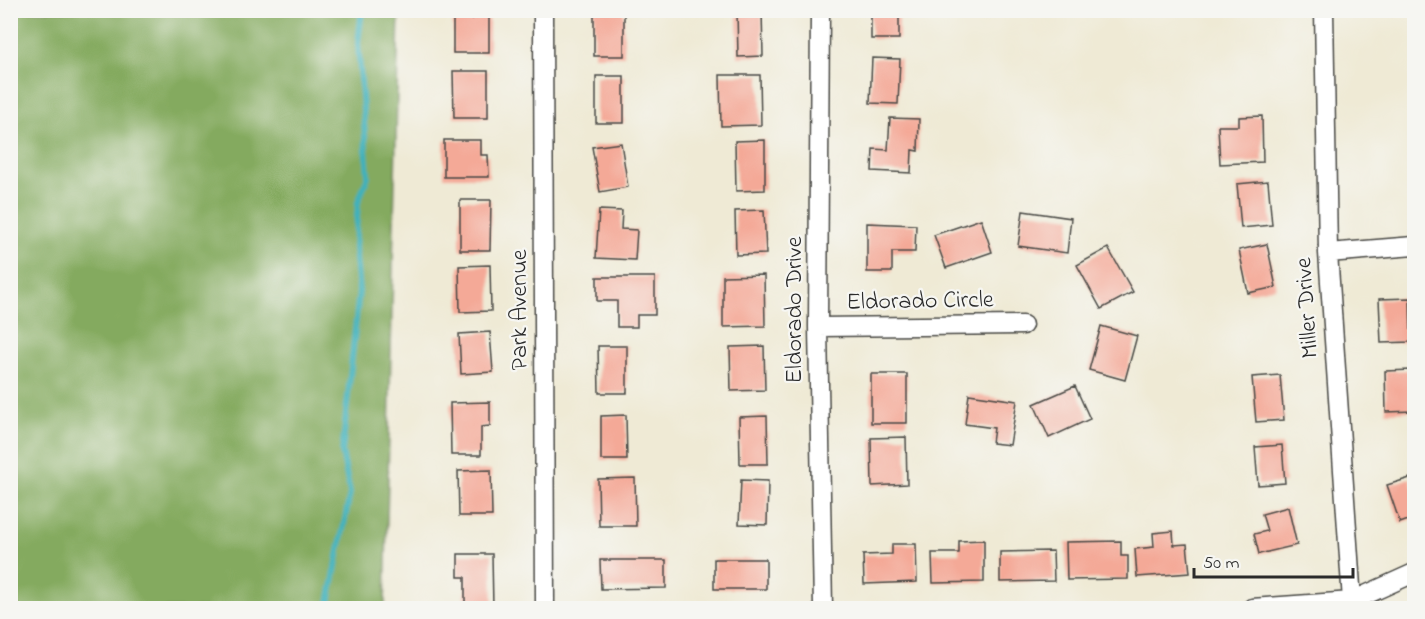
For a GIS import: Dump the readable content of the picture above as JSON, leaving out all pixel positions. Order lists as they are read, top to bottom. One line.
{"streets":{"street":["Eldorado Circle","Miller Drive","Park Avenue","Eldorado Drive"]},"crossings":[["Eldorado Circle","Eldorado Drive"]],"scale_bar":"50 m"}
